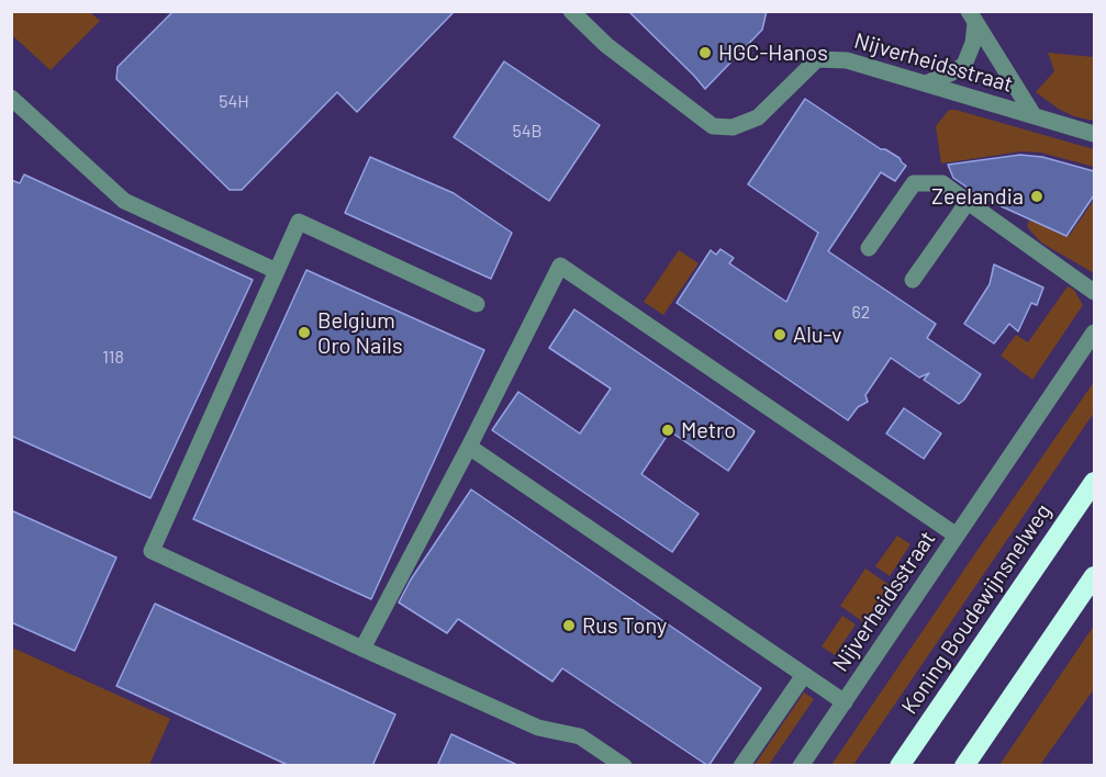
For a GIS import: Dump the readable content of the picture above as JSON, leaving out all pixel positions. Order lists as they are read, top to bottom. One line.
{"streets":{"highway":["Koning Boudewijnsnelweg"],"street":["Nijverheidsstraat"]},"places":["HGC-Hanos","Zeelandia","Belgium Oro Nails","Alu-v","Metro","Rus Tony"],"house_numbers":["54H","54B","62","118"]}
